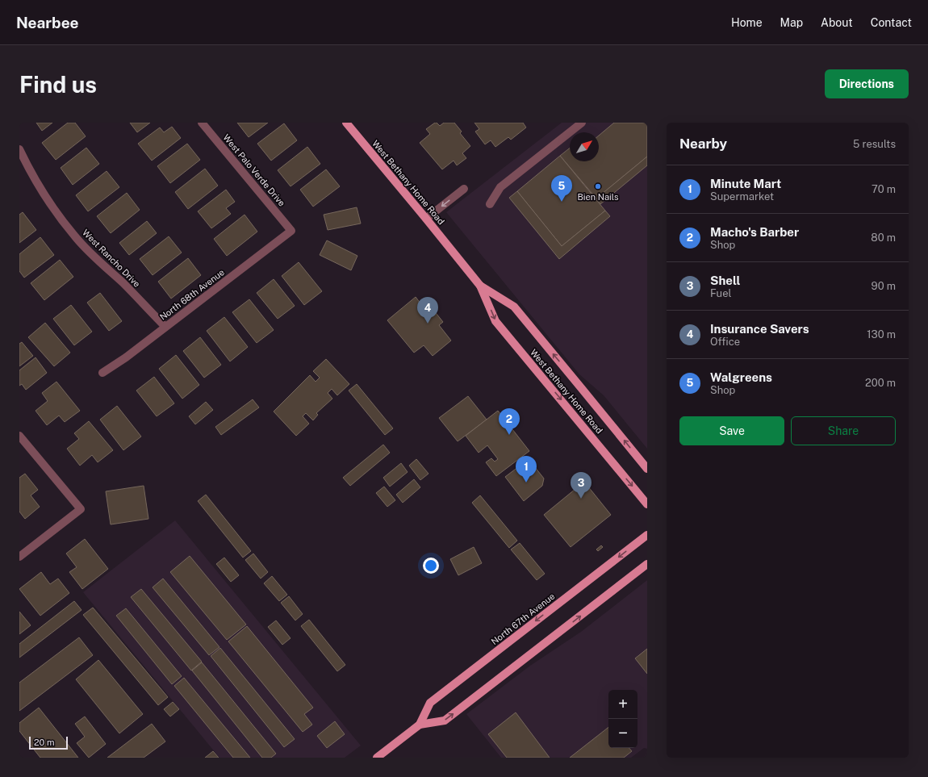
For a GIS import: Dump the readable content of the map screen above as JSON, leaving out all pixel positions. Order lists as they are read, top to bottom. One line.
{"streets":{"main road":["West Bethany Home Road","North 67th Avenue"],"street":["West Palo Verde Drive","West Rancho Drive","North 68th Avenue"]},"crossings":[["West Palo Verde Drive","North 68th Avenue"],["West Rancho Drive","North 68th Avenue"]],"places":["Bien Nails"],"scale_bar":"20 m","north":"top right","page":{"header":"Nearbee","nav":["Home","Map","About","Contact"],"buttons":["Directions",["Save","Share"]],"title":"Find us","heading":["Nearby","5 results"],"list":[{"mark":"1","name":"Minute Mart","note":"Supermarket","value":"70 m"},{"mark":"2","name":"Macho's Barber","note":"Shop","value":"80 m"},{"mark":"3","name":"Shell","note":"Fuel","value":"90 m"},{"mark":"4","name":"Insurance Savers","note":"Office","value":"130 m"},{"mark":"5","name":"Walgreens","note":"Shop","value":"200 m"}],"pins":["5","4","2","1","3"],"map_buttons":["+","−"],"scale":"20 m"}}
